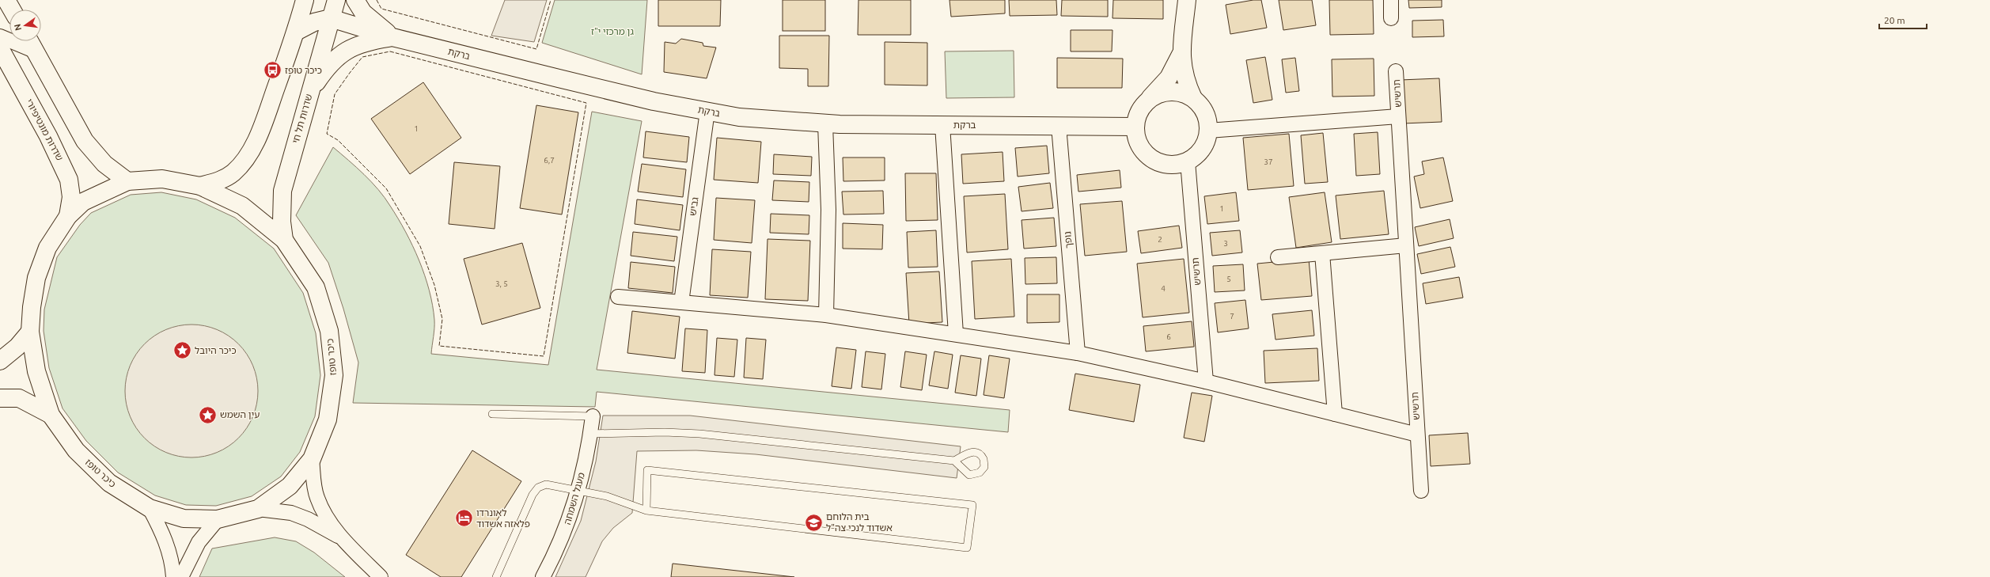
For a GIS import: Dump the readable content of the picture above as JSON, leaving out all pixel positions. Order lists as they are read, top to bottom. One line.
{"streets":{"street":["ברקת","תרשיש","שדרות תל חי","שדרות מונטיפיורי","גביש","נופך","כיכר טופז","מעגל השמחה"]},"crossings":[["ברקת","תרשיש"],["ברקת","שדרות תל חי"],["ברקת","גביש"],["ברקת","נופך"],["תרשיש","נופך"],["שדרות תל חי","כיכר טופז"],["שדרות מונטיפיורי","כיכר טופז"]],"parks":["גן מרכזי י\"ז"],"places":{"bus stop":["כיכר טופז"],"place":["כיכר היובל","עין השמש"],"hotel":["לאונרדו פלאזה אשדוד"],"school or university":["בית הלוחם אשדוד לנכי צה\"ל"]},"house_numbers":["1","6,7","37","1","2","3","5","3, 5","4","7","6"],"scale_bar":"20 m","north":"left"}
